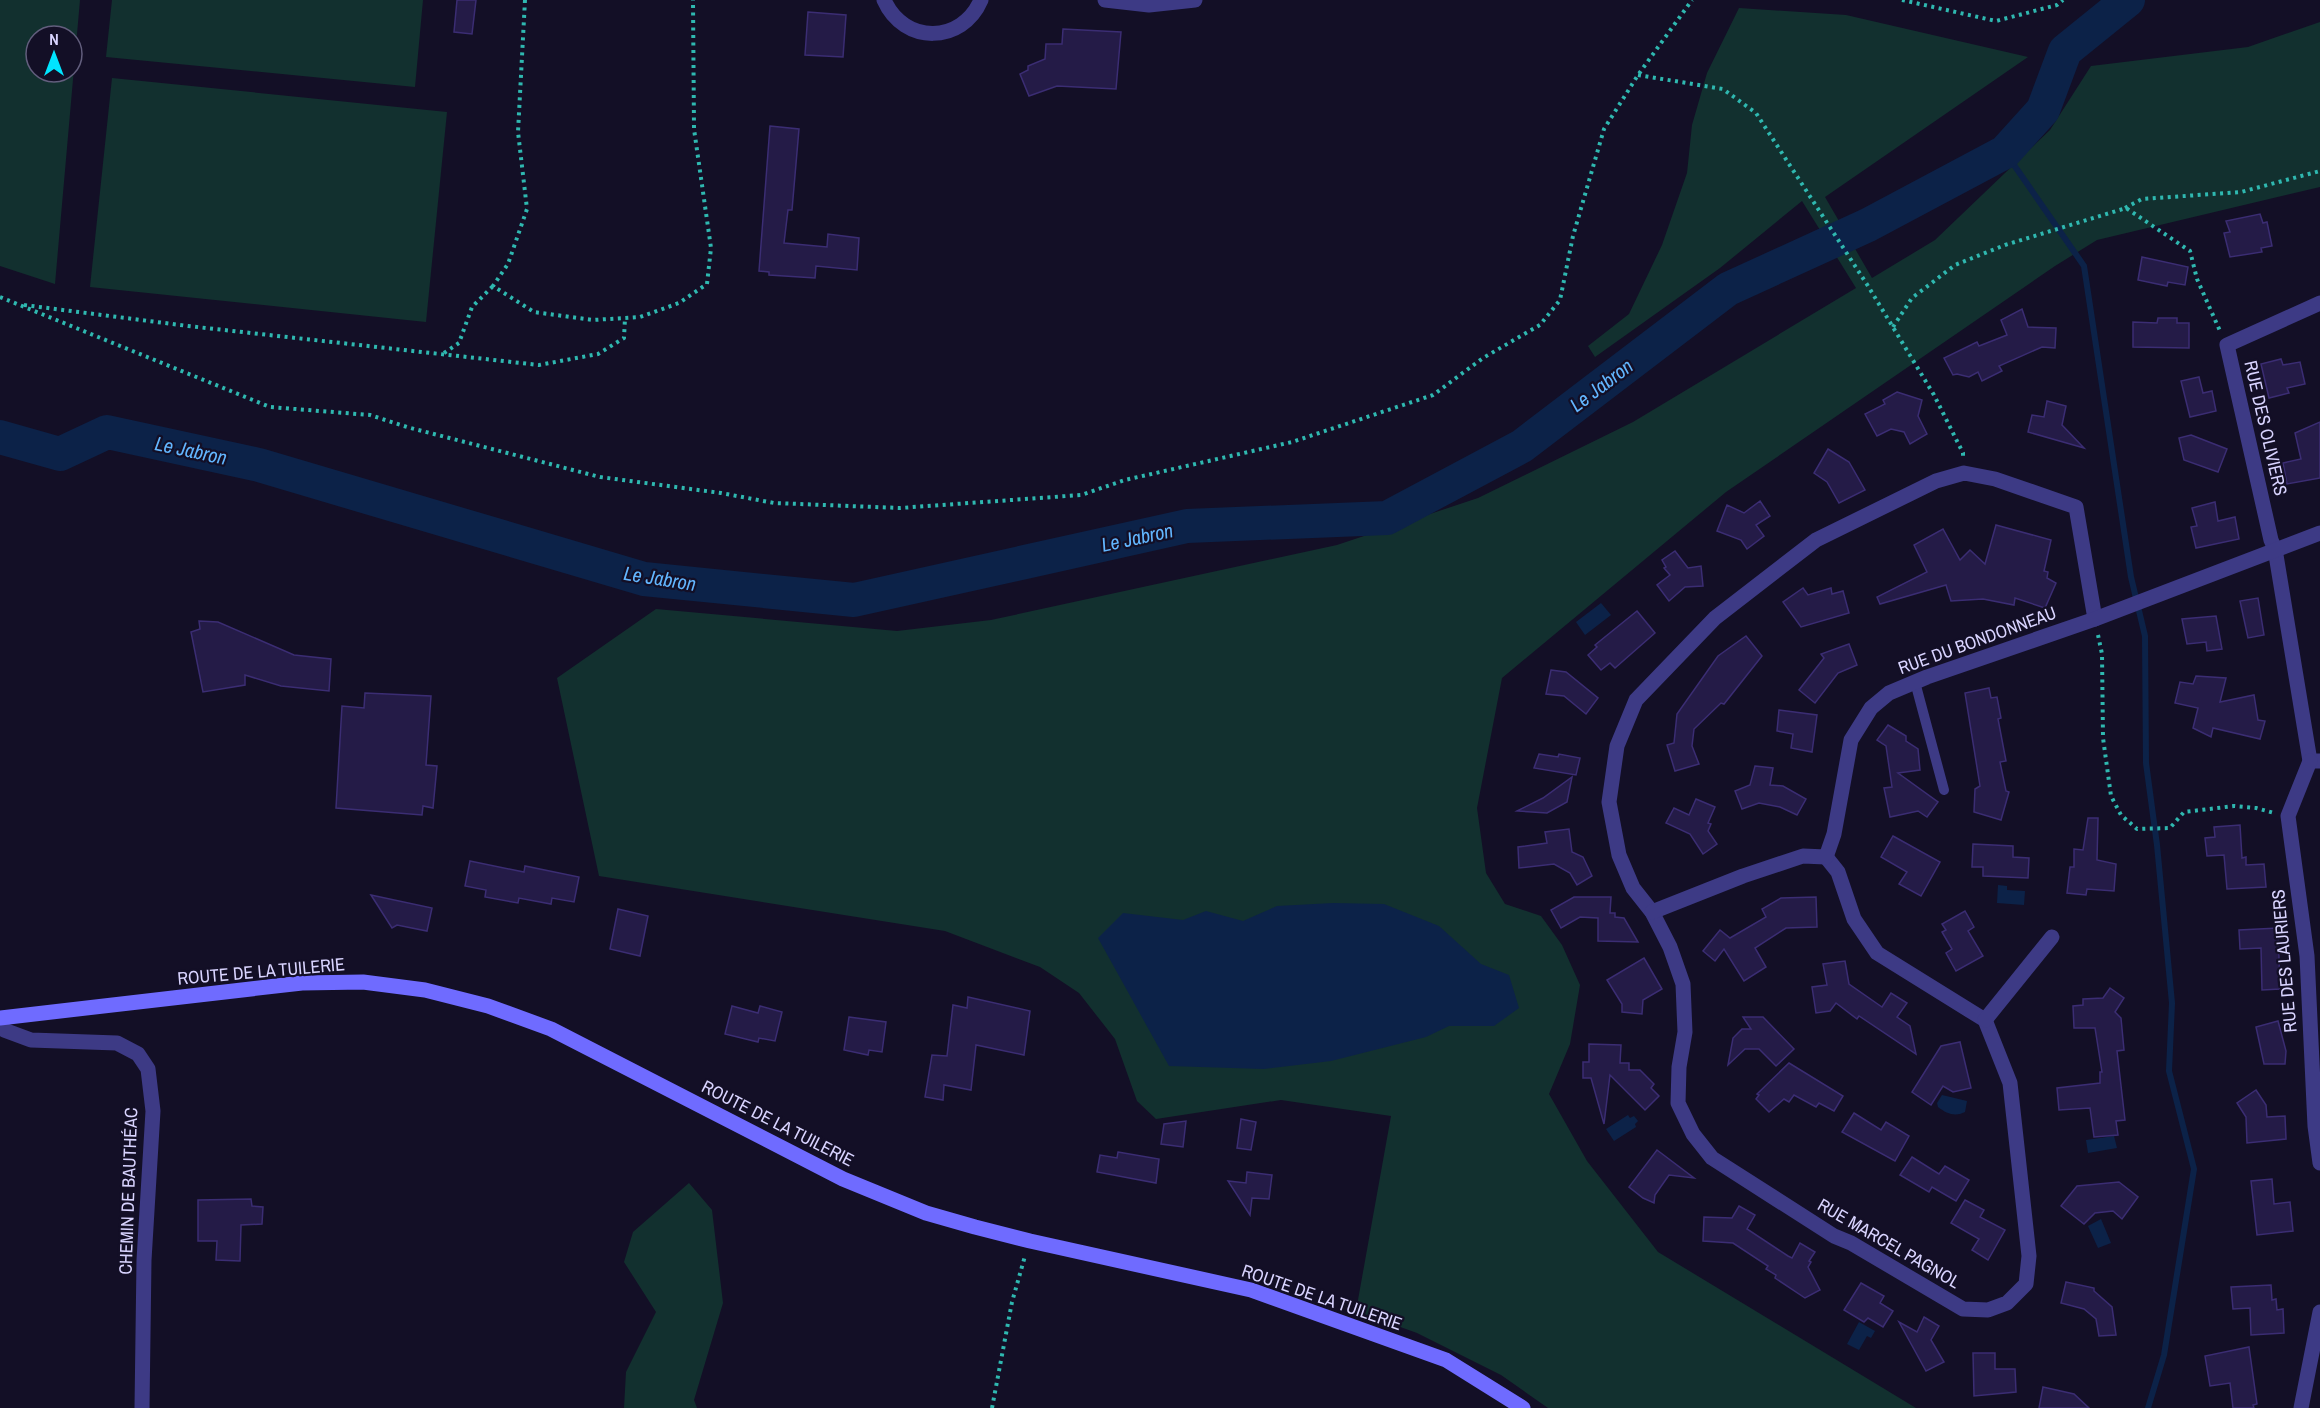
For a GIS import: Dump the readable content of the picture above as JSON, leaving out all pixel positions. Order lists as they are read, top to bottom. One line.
{"streets":{"main road":["ROUTE DE LA TUILERIE"],"street":["RUE DES OLIVIERS","RUE DU BONDONNEAU","RUE DES LAURIERS","CHEMIN DE BAUTHÉAC","RUE MARCEL PAGNOL"]},"crossings":[["RUE DES OLIVIERS","RUE DU BONDONNEAU"],["RUE DES OLIVIERS","RUE DES LAURIERS"]],"water":["Le Jabron"],"north":"top"}
